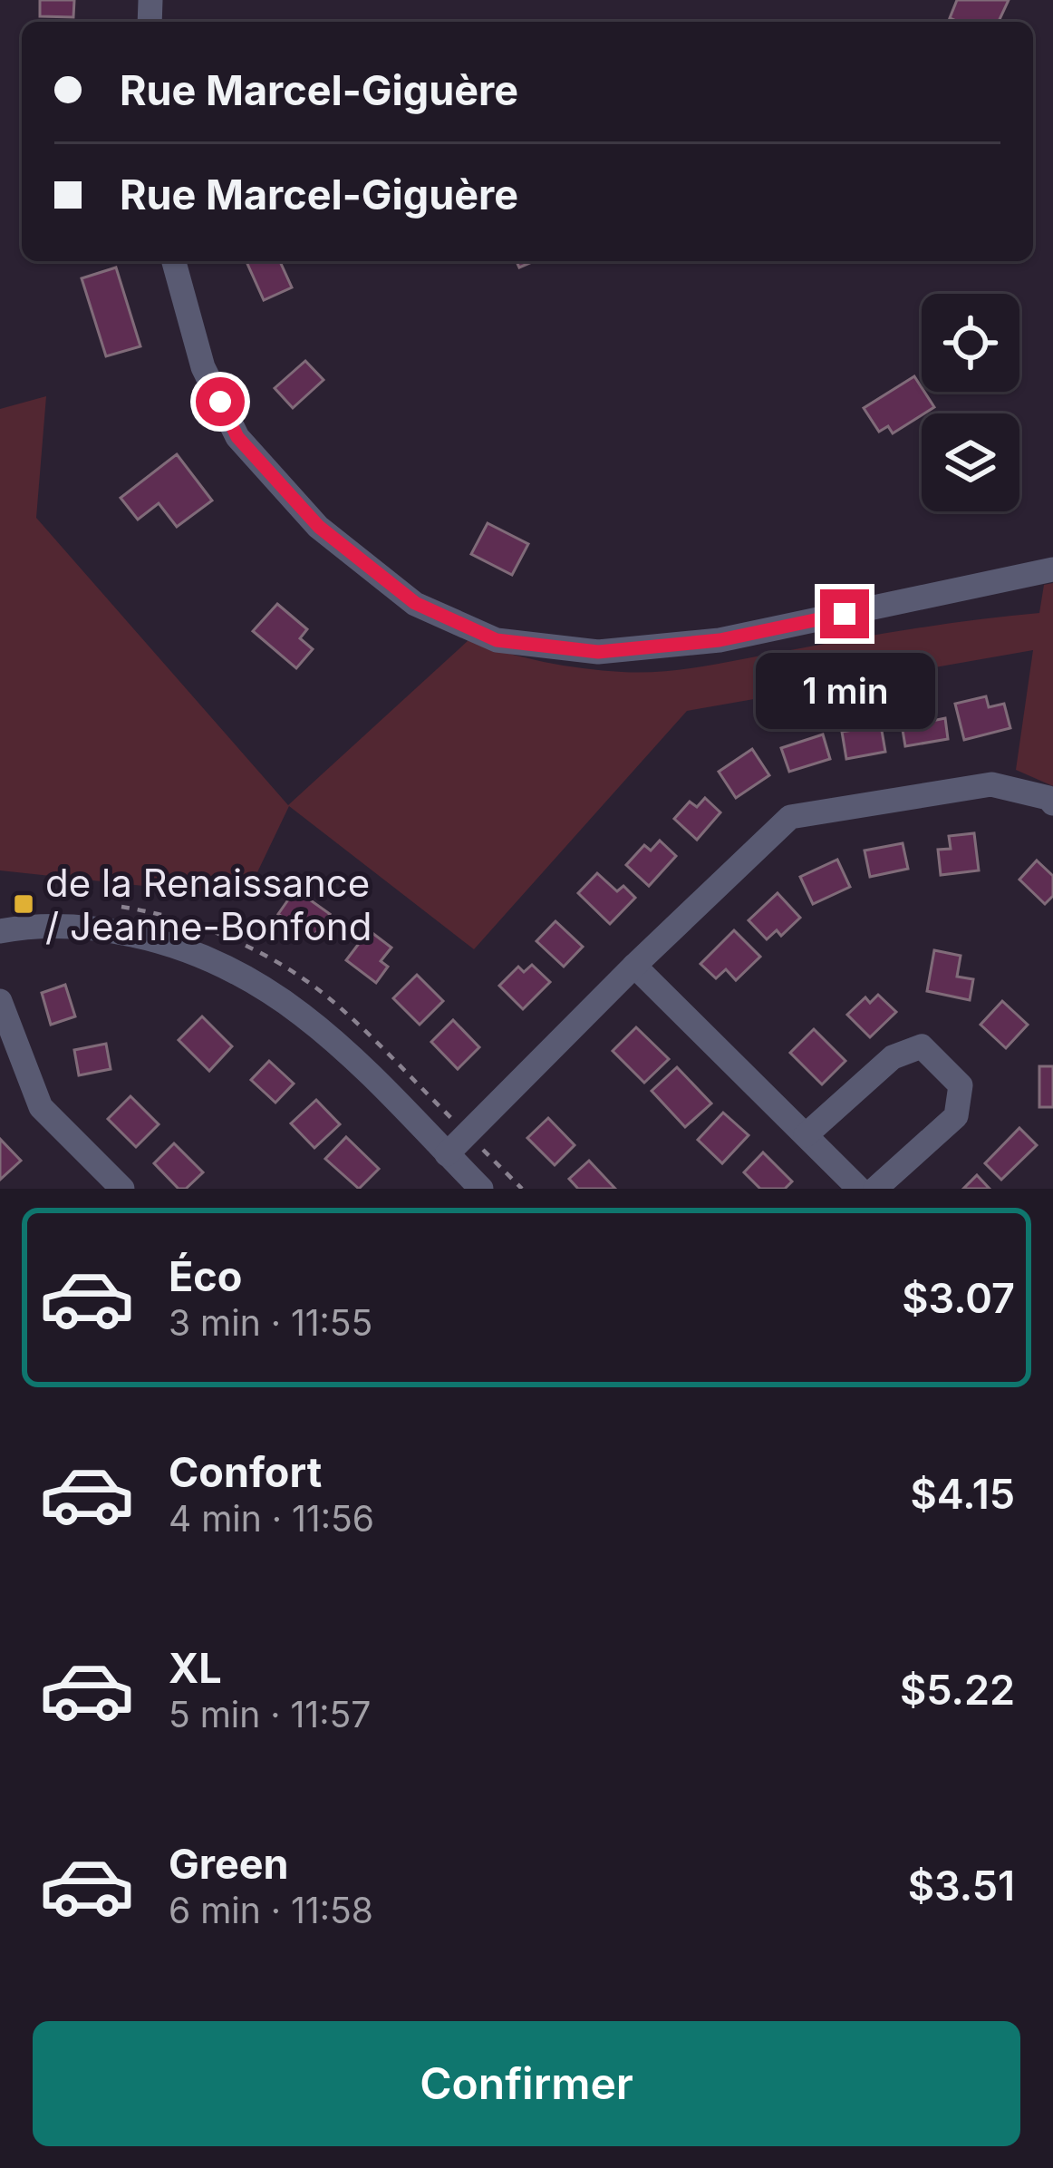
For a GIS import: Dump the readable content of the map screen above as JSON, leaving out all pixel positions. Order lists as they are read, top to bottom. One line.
{"places":{"transit":["de la Renaissance / Jeanne-Bonfond"]},"page":{"banner":["Rue Marcel-Giguère","Rue Marcel-Giguère"],"bubble":"1 min","list":[{"name":"Éco","note":"3 min · 11:55","value":"$3.07"},{"name":"Confort","note":"4 min · 11:56","value":"$4.15"},{"name":"XL","note":"5 min · 11:57","value":"$5.22"},{"name":"Green","note":"6 min · 11:58","value":"$3.51"}],"buttons":"Confirmer"}}
